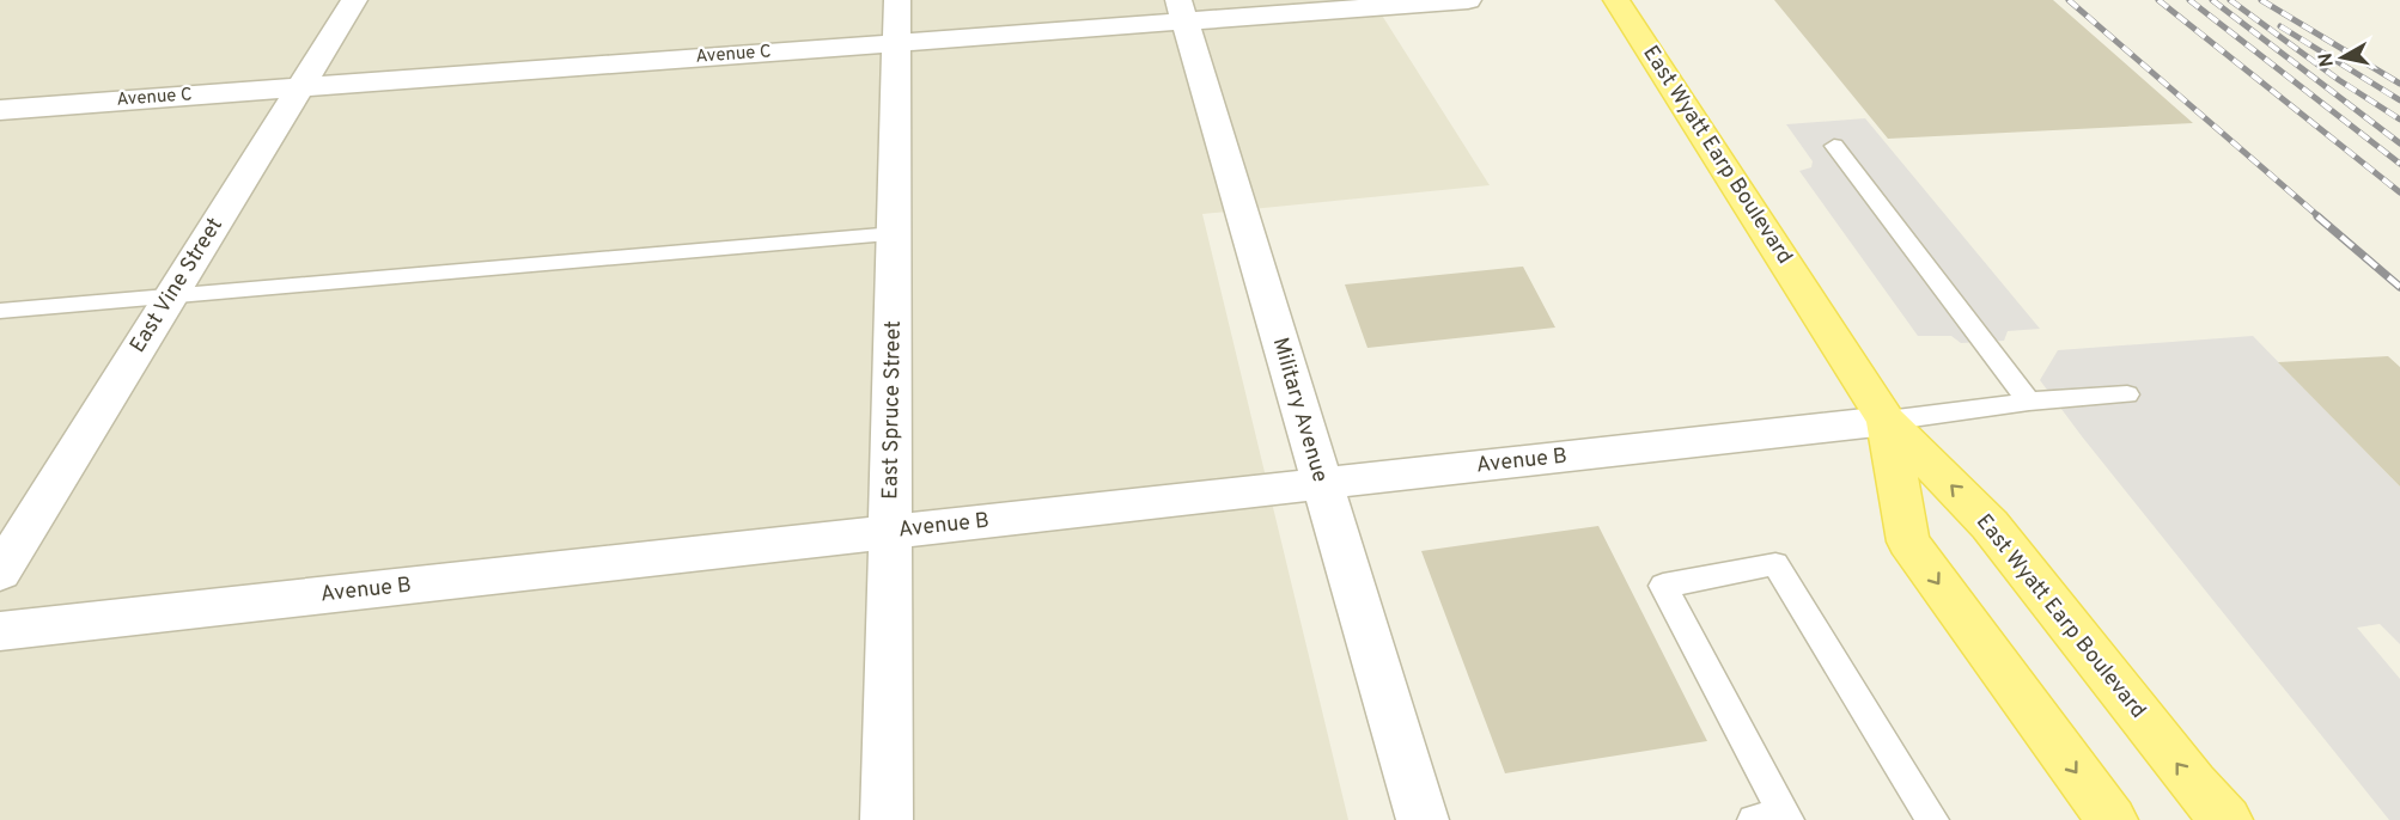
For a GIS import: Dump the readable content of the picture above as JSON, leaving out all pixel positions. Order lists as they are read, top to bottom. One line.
{"streets":{"main road":["East Wyatt Earp Boulevard"],"street":["Avenue C","East Vine Street","East Spruce Street","Military Avenue","Avenue B"]},"crossings":[["Avenue C","East Vine Street"],["Avenue C","East Spruce Street"],["Avenue C","Military Avenue"],["East Wyatt Earp Boulevard","Avenue B"],["East Spruce Street","Avenue B"],["Military Avenue","Avenue B"]],"north":"left"}
